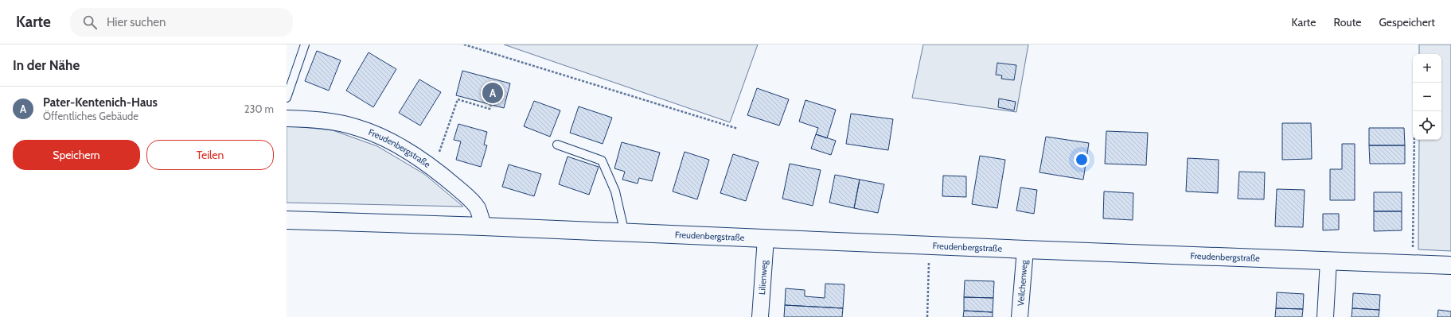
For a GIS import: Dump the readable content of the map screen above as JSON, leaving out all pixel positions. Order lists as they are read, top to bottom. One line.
{"streets":{"street":["Freudenbergstraße","Lilienweg","Veilchenweg"]},"crossings":[["Freudenbergstraße","Lilienweg"],["Freudenbergstraße","Veilchenweg"]],"page":{"header":"Karte","search":"Hier suchen","nav":["Karte","Route","Gespeichert"],"heading":"In der Nähe","map_buttons":["+","−"],"pins":"A","list":[{"mark":"A","name":"Pater-Kentenich-Haus","note":"Öffentliches Gebäude","value":"230 m"}],"buttons":["Speichern","Teilen"]}}
